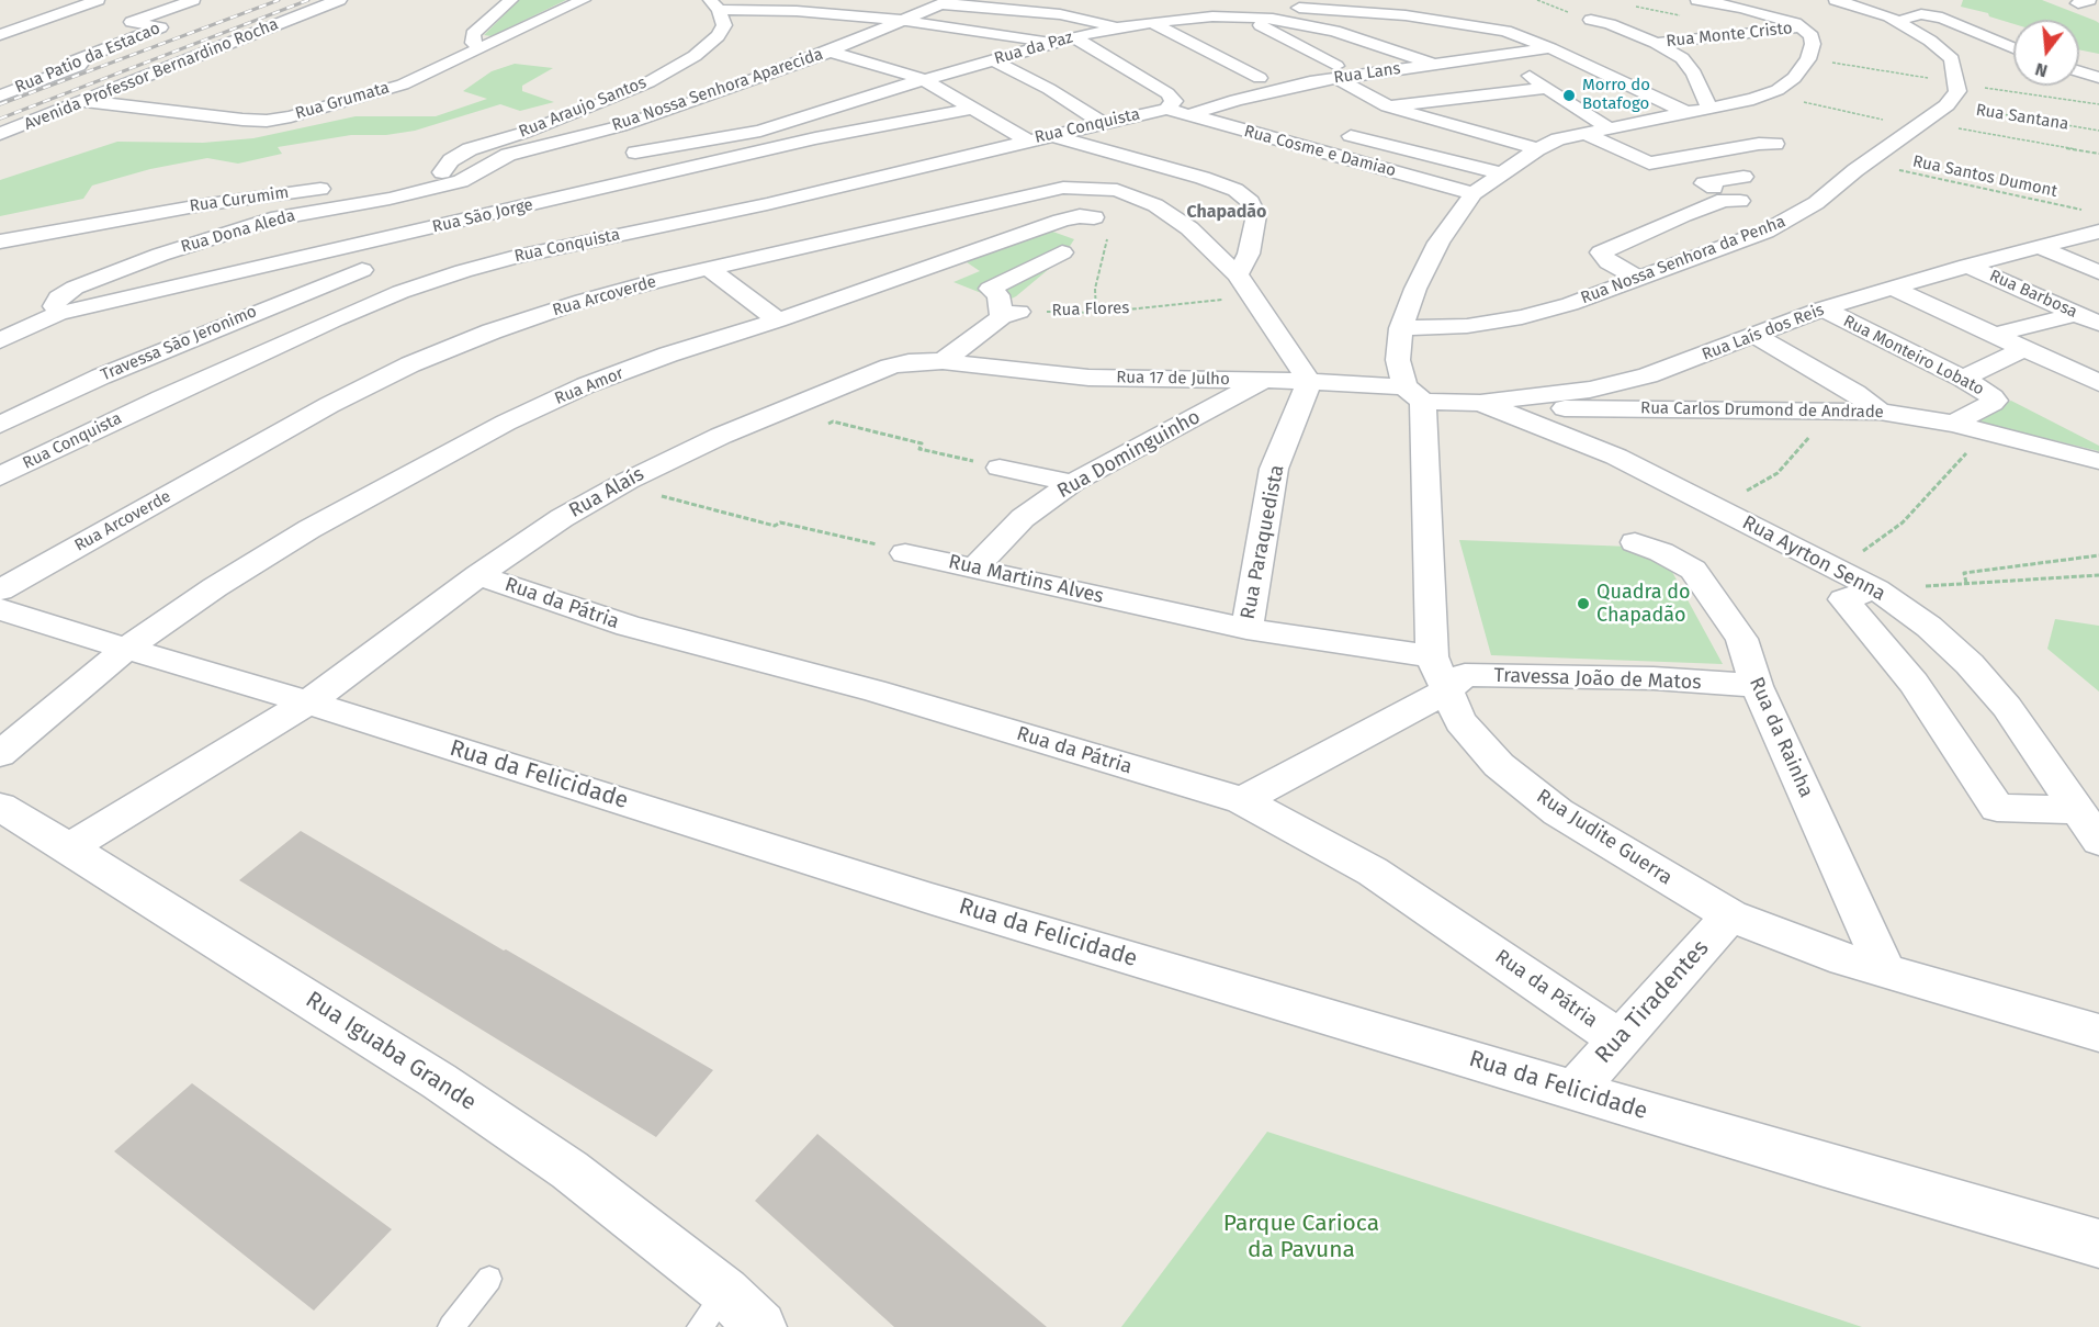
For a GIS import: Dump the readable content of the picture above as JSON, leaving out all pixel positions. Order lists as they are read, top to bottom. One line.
{"streets":{"main road":["Avenida Professor Bernardino Rocha"],"street":["Rua Monte Cristo","Rua da Paz","Rua Patio da Estacao","Rua Lans","Rua Nossa Senhora Aparecida","Rua Grumata","Rua Araujo Santos","Rua Conquista","Rua Cosme e Damiao","Rua Curumim","Rua São Jorge","Rua Dona Aleda","Rua Nossa Senhora da Penha","Rua Barbosa","Rua Arcoverde","Rua Laís dos Reis","Travessa Sāo Jeronimo","Rua Monteiro Lobato","Rua 17 de Julho","Rua Amor","Rua Carlos Drumond de Andrade","Rua Dominguinho","Rua Alaís","Rua Paraquedista","Rua Ayrton Senna","Rua Martins Alves","Rua da Pátria","Travessa João de Matos","Rua da Rainha","Rua da Felicidade","Rua Judite Guerra","Rua Tiradentes","Rua Iguaba Grande"],"path":["Rua Santana","Rua Santos Dumont","Rua Flores"]},"crossings":[["Rua da Paz","Rua Lans"],["Rua Lans","Rua Cosme e Damiao"],["Avenida Professor Bernardino Rocha","Rua Grumata"],["Rua Nossa Senhora Aparecida","Rua Dona Aleda"],["Rua Santana","Rua Nossa Senhora da Penha"],["Rua Conquista","Rua Cosme e Damiao"],["Rua Cosme e Damiao","Rua Judite Guerra"],["Rua Santos Dumont","Rua Nossa Senhora da Penha"],["Rua São Jorge","Rua Dona Aleda"],["Rua Nossa Senhora da Penha","Rua Judite Guerra"],["Rua Barbosa","Rua Laís dos Reis"],["Rua Arcoverde","Rua Flores"],["Rua Arcoverde","Rua 17 de Julho"],["Rua Arcoverde","Rua Paraquedista"],["Rua Laís dos Reis","Rua Monteiro Lobato"],["Rua Laís dos Reis","Rua 17 de Julho"],["Rua Laís dos Reis","Rua Carlos Drumond de Andrade"],["Rua Laís dos Reis","Rua Ayrton Senna"],["Rua Laís dos Reis","Rua Judite Guerra"],["Rua Monteiro Lobato","Rua Carlos Drumond de Andrade"],["Rua 17 de Julho","Rua Dominguinho"],["Rua 17 de Julho","Rua Alaís"],["Rua 17 de Julho","Rua Paraquedista"],["Rua 17 de Julho","Rua Judite Guerra"],["Rua Amor","Rua da Felicidade"],["Rua Carlos Drumond de Andrade","Rua Ayrton Senna"],["Rua Dominguinho","Rua Martins Alves"],["Rua Alaís","Rua da Pátria"],["Rua Alaís","Rua da Felicidade"],["Rua Alaís","Rua Iguaba Grande"],["Rua Paraquedista","Rua Martins Alves"],["Rua Martins Alves","Rua Judite Guerra"],["Rua da Pátria","Travessa João de Matos"],["Rua da Pátria","Rua Tiradentes"],["Travessa João de Matos","Rua da Rainha"],["Travessa João de Matos","Rua Judite Guerra"],["Rua da Rainha","Rua Judite Guerra"],["Rua da Felicidade","Rua Tiradentes"],["Rua Judite Guerra","Rua Tiradentes"]],"districts":["Chapadão"],"parks":["Parque Carioca da Pavuna"],"places":["Morro do Botafogo","Quadra do Chapadão"],"north":"bottom"}
